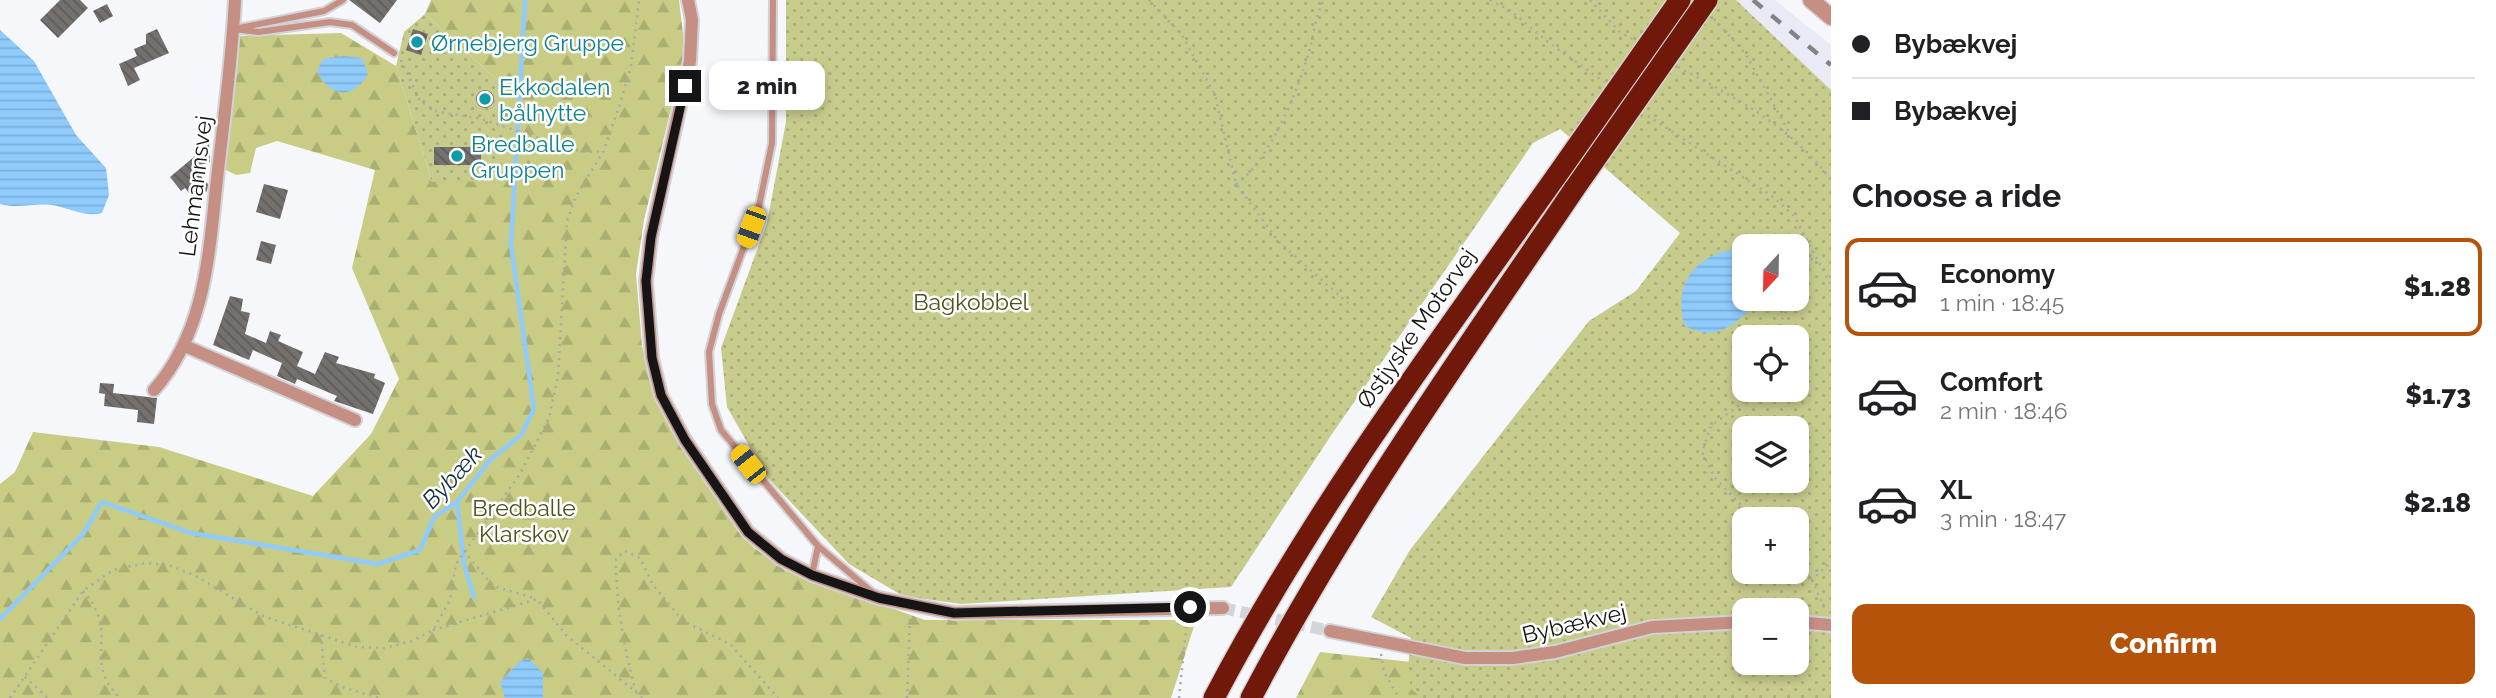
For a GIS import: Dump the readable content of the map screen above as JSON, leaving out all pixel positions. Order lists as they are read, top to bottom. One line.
{"streets":{"highway":["Østjyske Motorvej"],"street":["Lehmannsvej","Bybækvej"]},"water":["Bybæk"],"parks":["Bagkobbel","Bredballe Klarskov"],"places":["Ørnebjerg Gruppe","Ekkodalen bålhytte","Bredballe Gruppen"],"north":"bottom","page":{"banner":["Bybækvej","Bybækvej"],"bubble":"2 min","heading":"Choose a ride","map_buttons":["+","−"],"list":[{"name":"Economy","note":"1 min · 18:45","value":"$1.28"},{"name":"Comfort","note":"2 min · 18:46","value":"$1.73"},{"name":"XL","note":"3 min · 18:47","value":"$2.18"}],"buttons":"Confirm"}}
